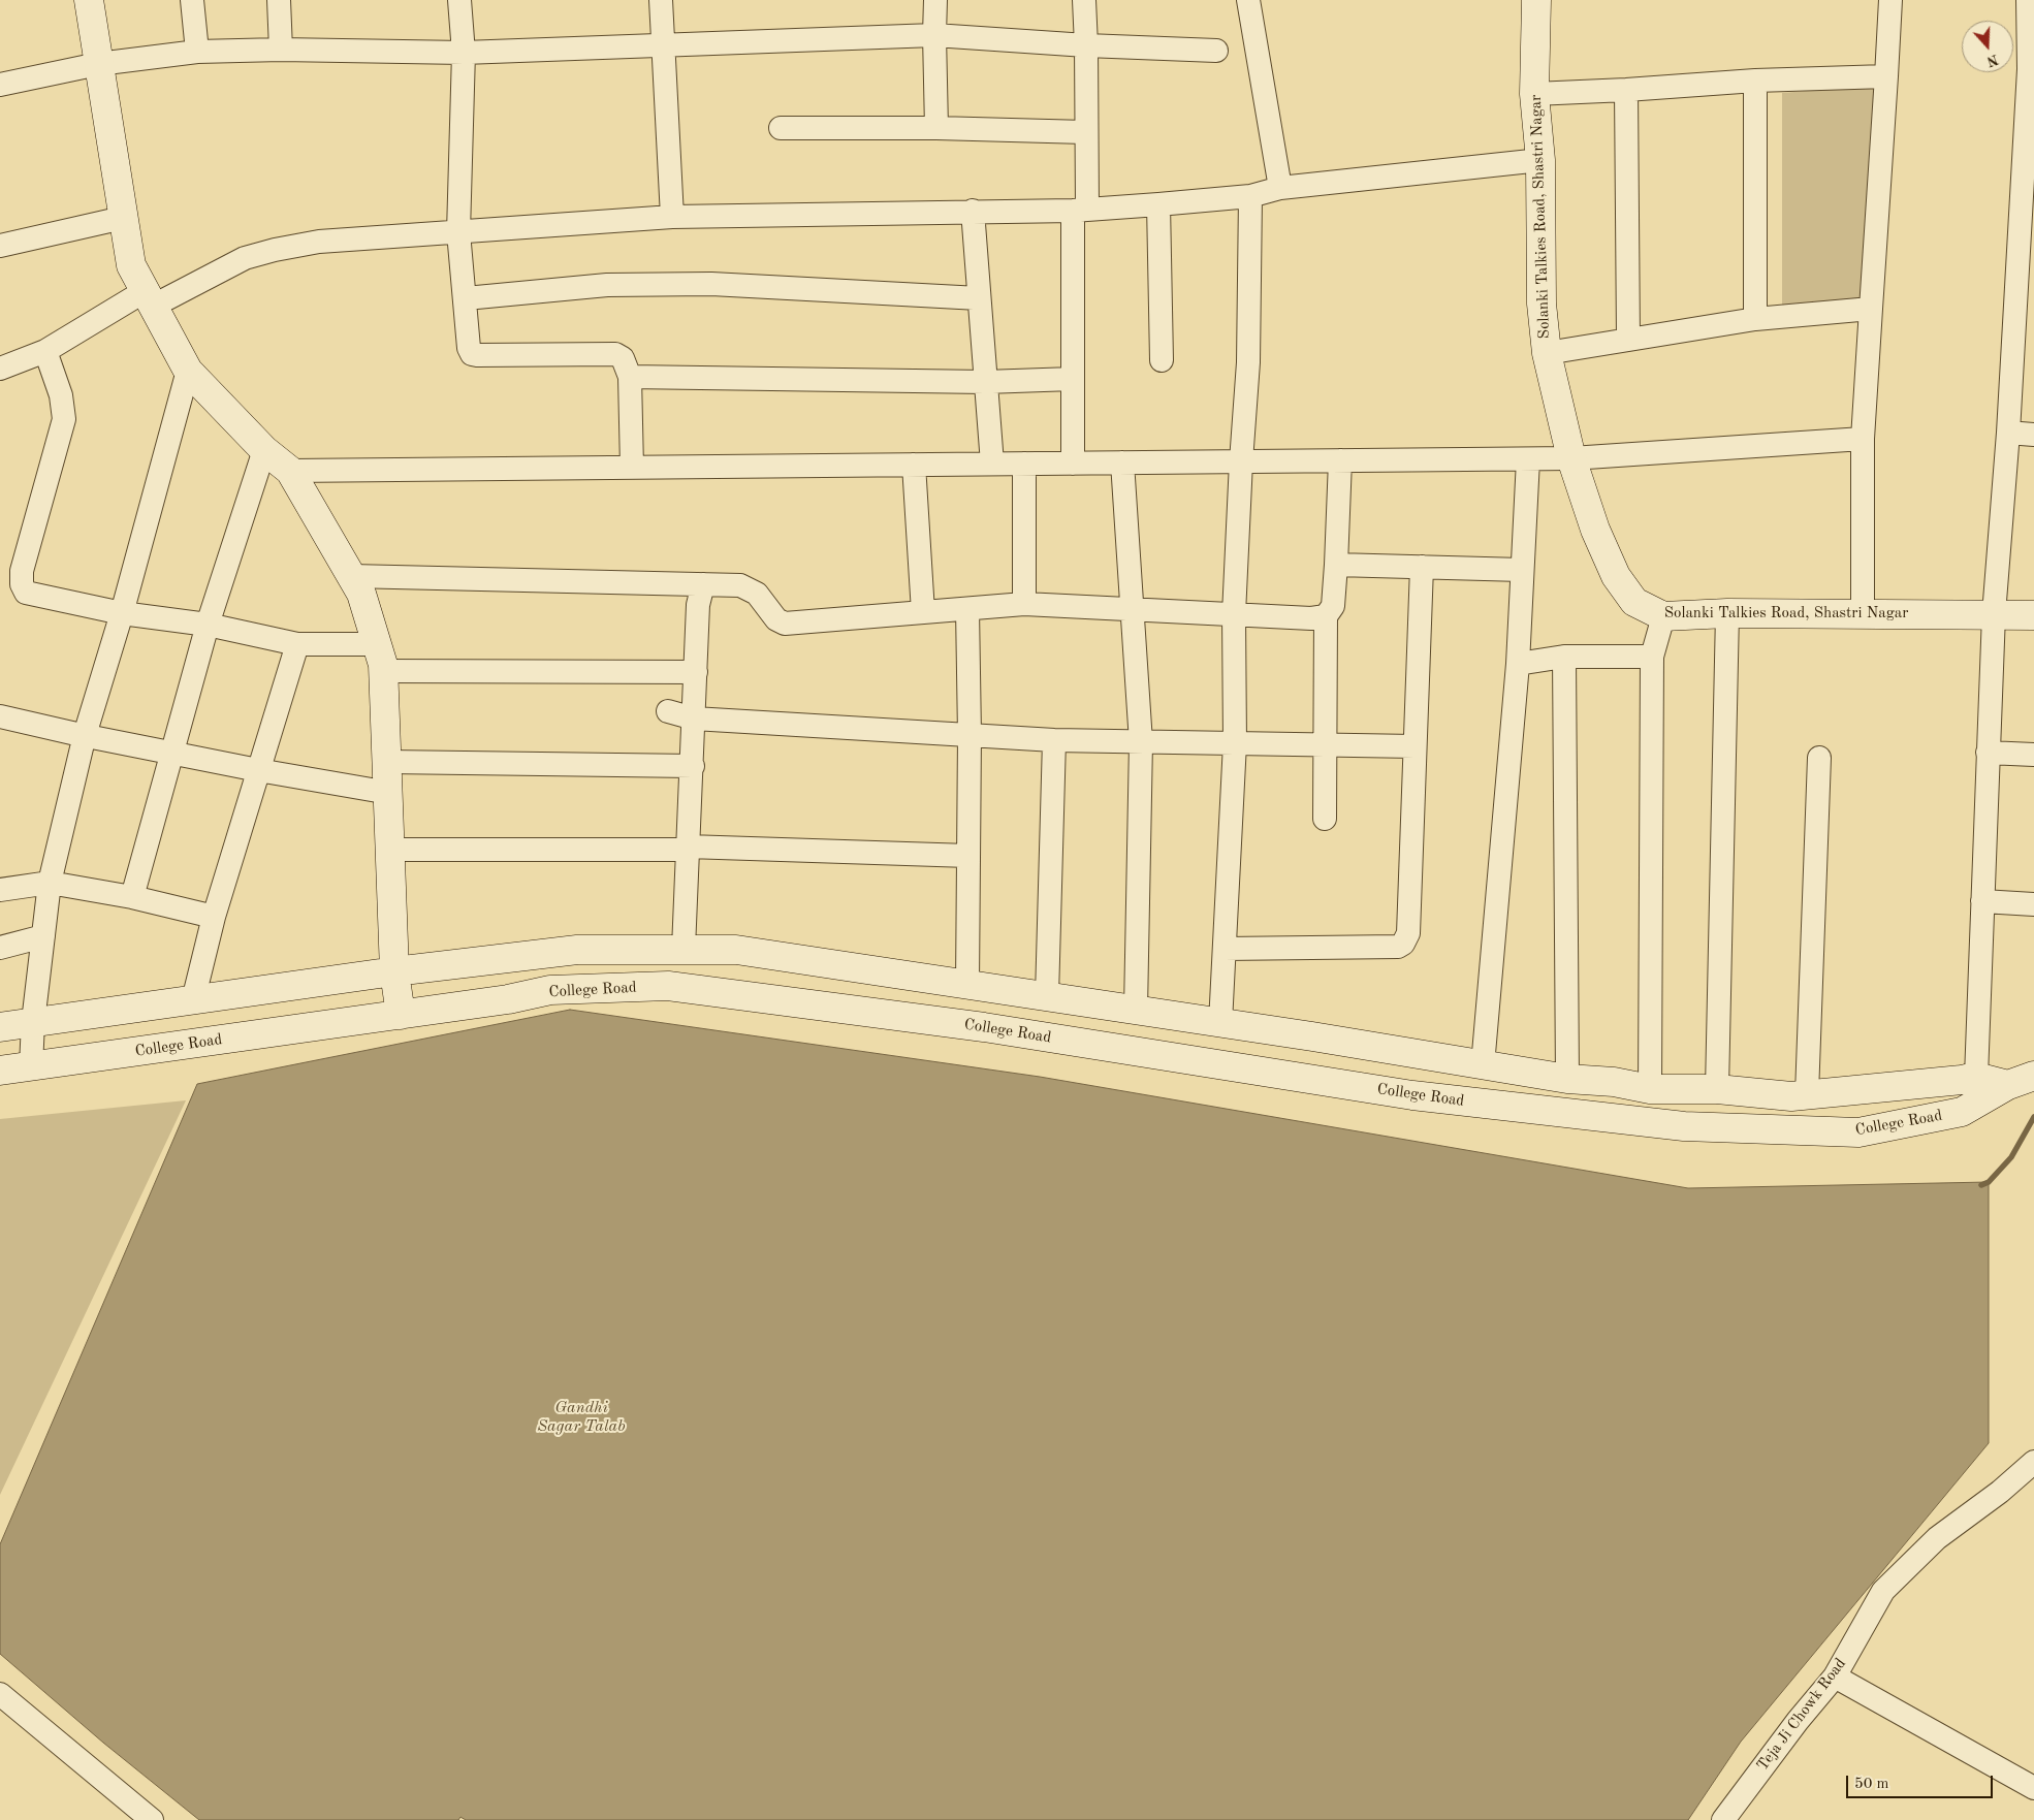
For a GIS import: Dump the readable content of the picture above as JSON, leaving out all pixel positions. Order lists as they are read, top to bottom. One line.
{"streets":{"main road":["Solanki Talkies Road, Shastri Nagar","College Road"],"street":["Teja Ji Chowk Road"]},"water":["Gandhi Sagar Talab"],"scale_bar":"50 m","north":"bottom"}
